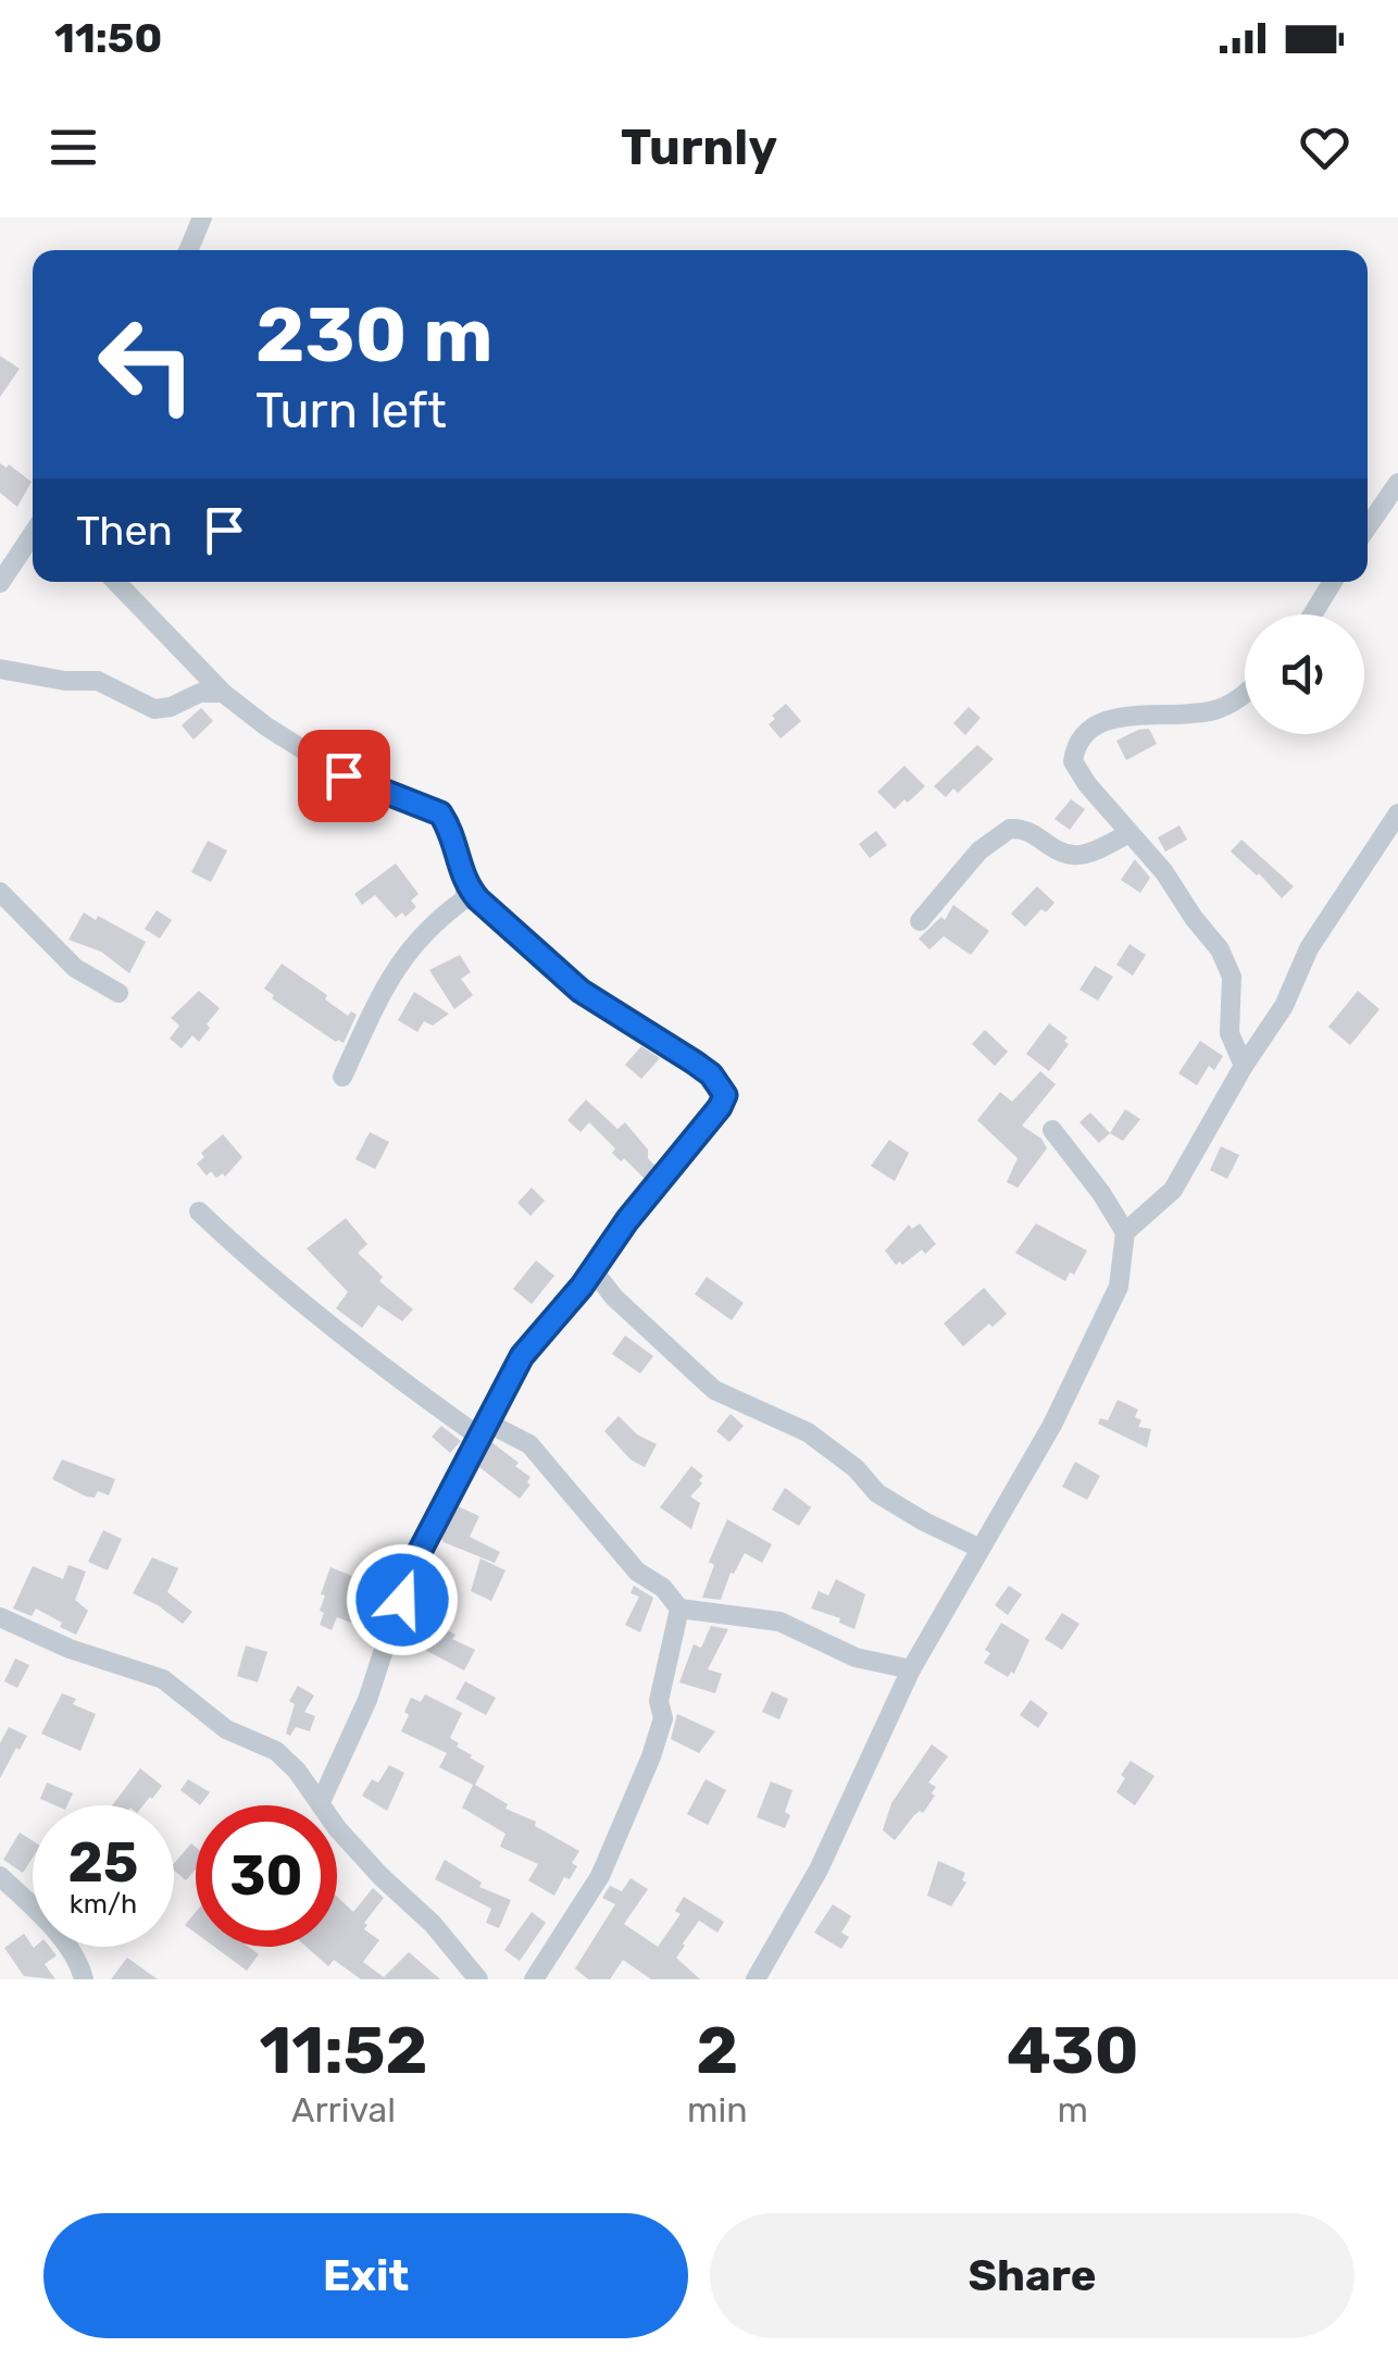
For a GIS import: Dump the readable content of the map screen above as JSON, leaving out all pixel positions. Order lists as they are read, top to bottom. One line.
{"page":{"status":"11:50","header":"Turnly","turn":["230 m","Turn left"],"then":"Then","speed":"25 km/h","limit":"30","eta":["11:52","Arrival","2","min","430","m"],"buttons":["Exit","Share"]}}
